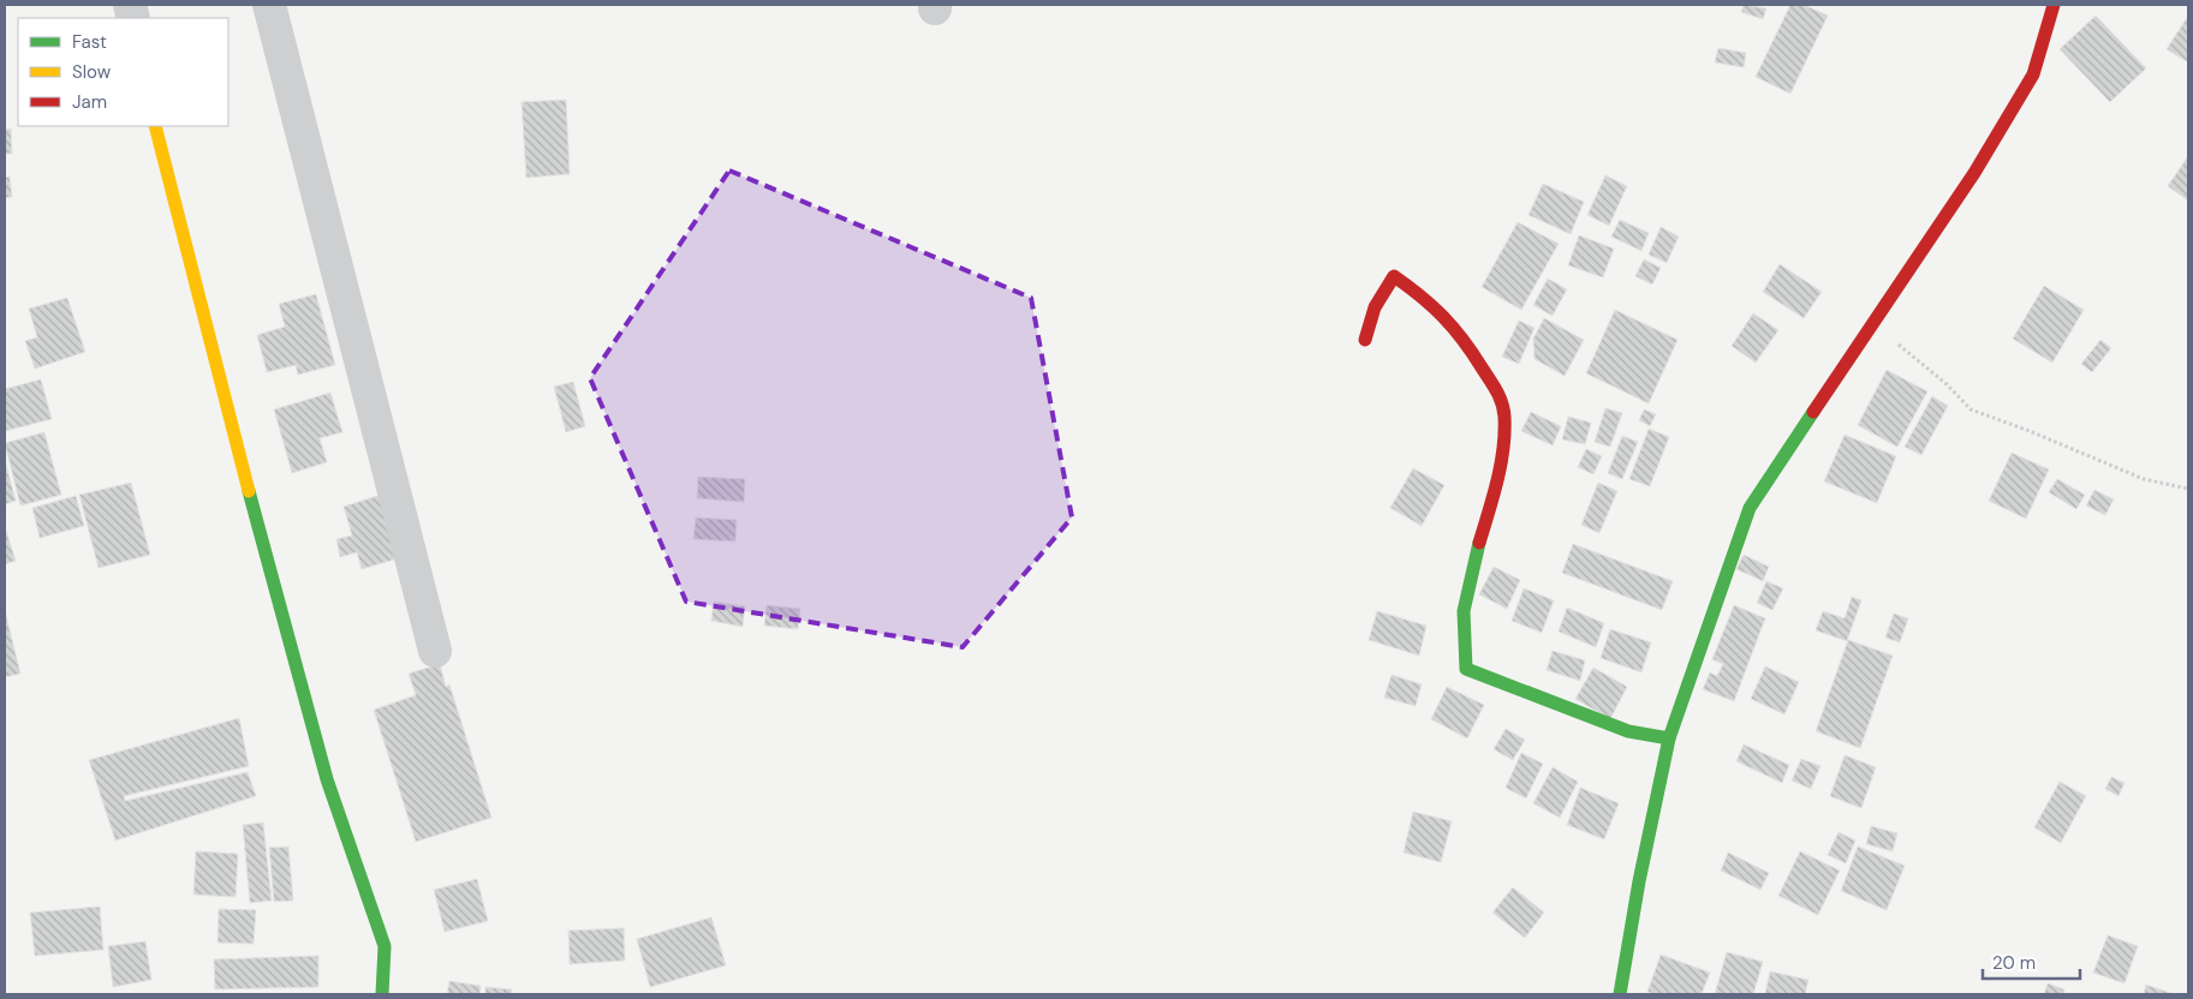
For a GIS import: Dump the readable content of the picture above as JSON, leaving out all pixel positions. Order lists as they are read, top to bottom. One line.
{"legend":["Fast","Slow","Jam"],"scale_bar":"20 m"}
